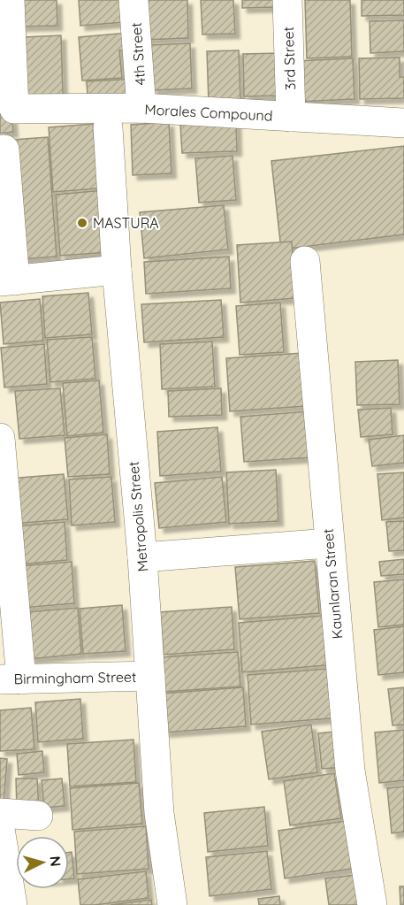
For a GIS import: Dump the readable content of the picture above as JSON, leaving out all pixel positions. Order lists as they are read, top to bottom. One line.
{"streets":{"street":["4th Street","3rd Street","Morales Compound","Metropolis Street","Kaunlaran Street","Birmingham Street"]},"crossings":[["4th Street","Morales Compound"],["3rd Street","Morales Compound"],["Metropolis Street","Birmingham Street"]],"places":["MASTURA"],"north":"right"}
